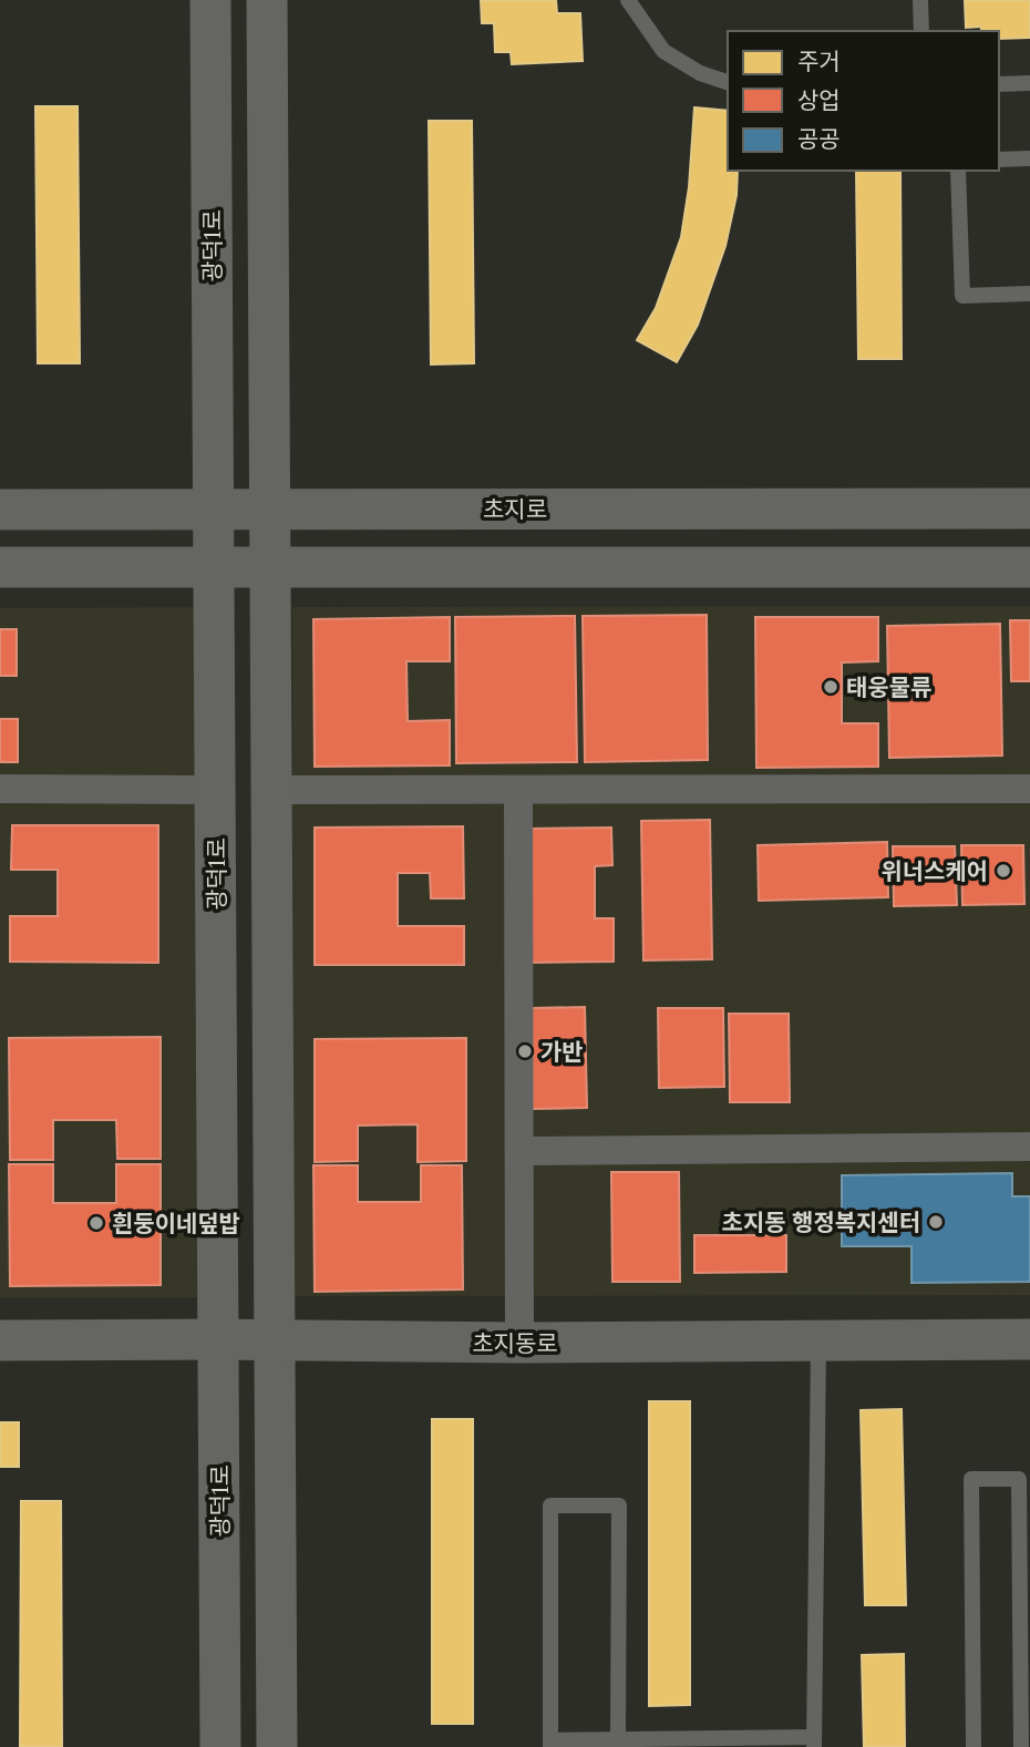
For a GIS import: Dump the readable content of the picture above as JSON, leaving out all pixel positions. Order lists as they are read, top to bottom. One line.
{"streets":{"street":["광덕1로","초지로","초지동로"]},"crossings":[["광덕1로","초지로"],["광덕1로","초지동로"]],"places":["태웅물류","위너스케어","가반","초지동 행정복지센터","흰둥이네덮밥"],"legend":["주거","상업","공공"]}
